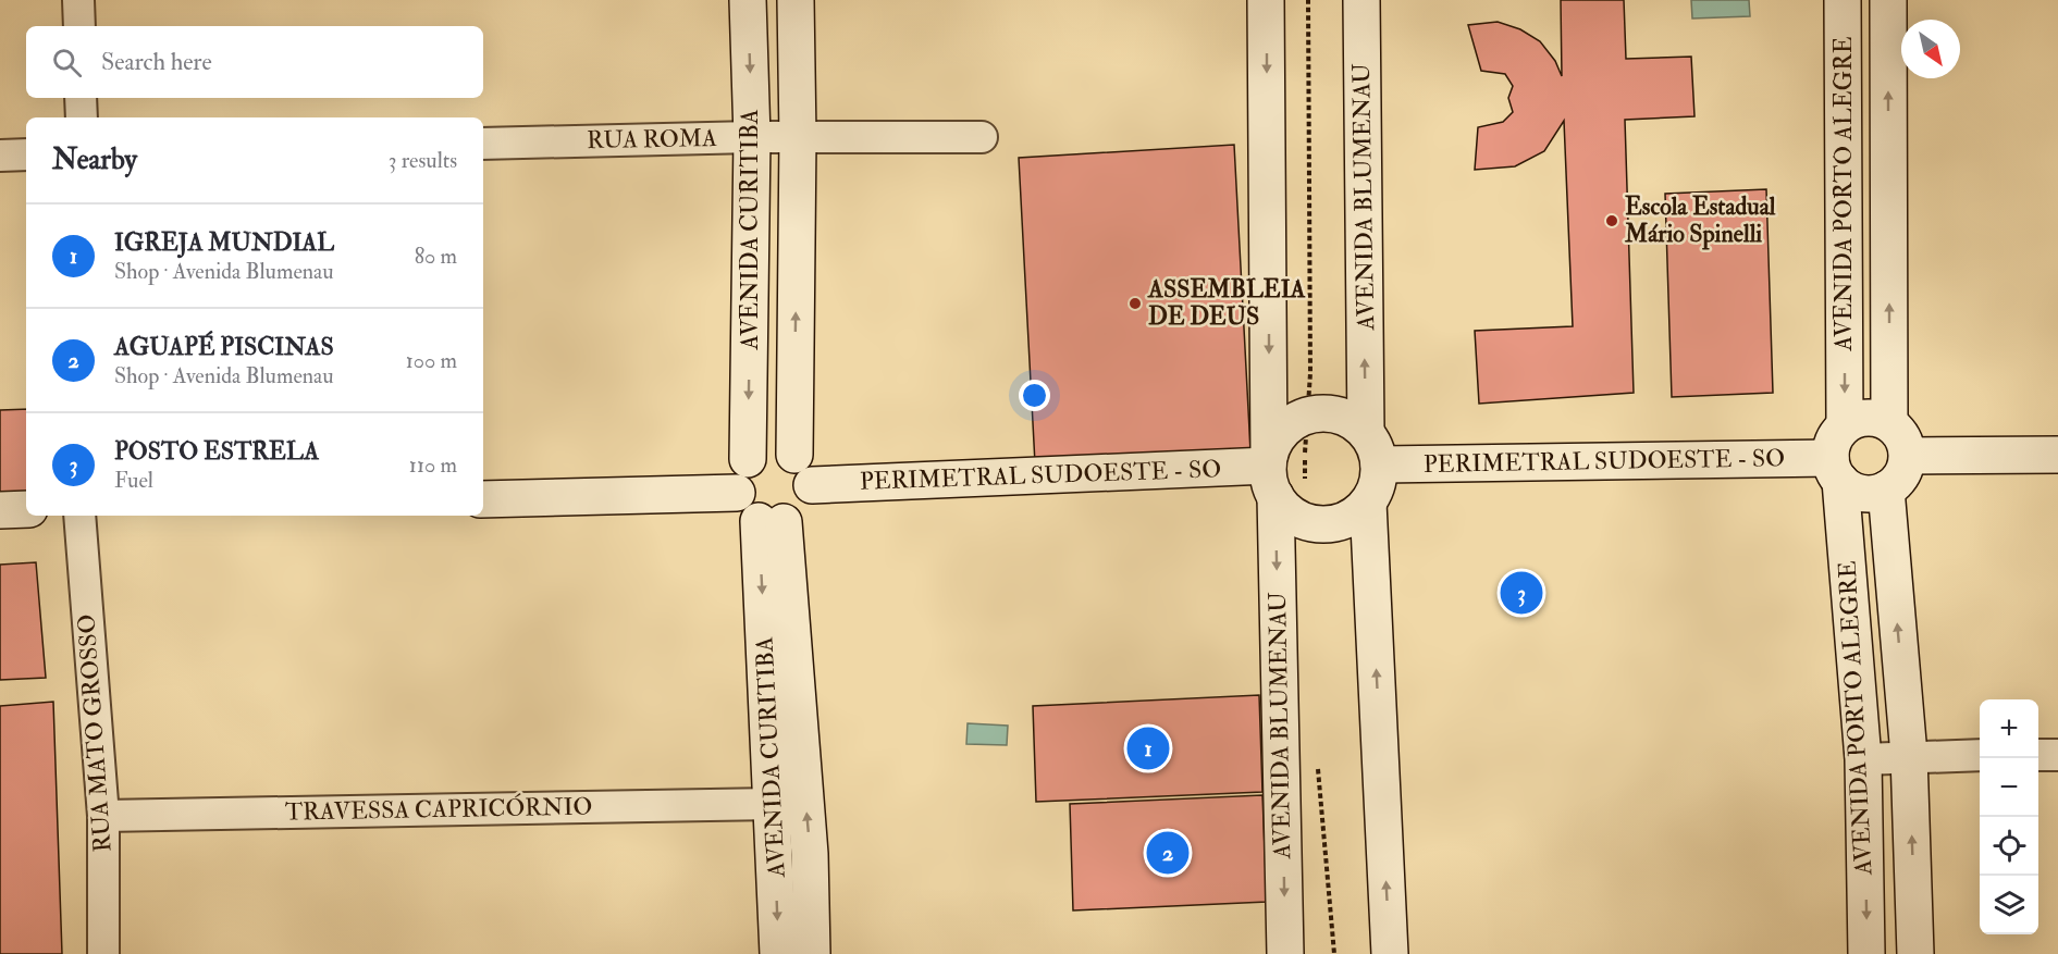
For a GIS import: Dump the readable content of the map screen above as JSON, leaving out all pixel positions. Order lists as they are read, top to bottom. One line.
{"streets":{"street":["RUA ROMA","AVENIDA PORTO ALEGRE","AVENIDA BLUMENAU","AVENIDA CURITIBA","PERIMETRAL SUDOESTE - SO","RUA MATO GROSSO","TRAVESSA CAPRICÓRNIO"]},"crossings":[["RUA ROMA","AVENIDA CURITIBA"],["AVENIDA PORTO ALEGRE","PERIMETRAL SUDOESTE - SO"],["AVENIDA BLUMENAU","PERIMETRAL SUDOESTE - SO"],["AVENIDA CURITIBA","PERIMETRAL SUDOESTE - SO"],["AVENIDA CURITIBA","TRAVESSA CAPRICÓRNIO"],["RUA MATO GROSSO","TRAVESSA CAPRICÓRNIO"]],"places":["Escola Estadual Mário Spinelli","ASSEMBLEIA DE DEUS"],"north":"bottom right","page":{"search":"Search here","heading":["Nearby","3 results"],"list":[{"mark":"1","name":"IGREJA MUNDIAL","note":"Shop · Avenida Blumenau","value":"80 m"},{"mark":"2","name":"AGUAPÉ PISCINAS","note":"Shop · Avenida Blumenau","value":"100 m"},{"mark":"3","name":"POSTO ESTRELA","note":"Fuel","value":"110 m"}],"pins":["3","1","2"],"map_buttons":["+","−"]}}
